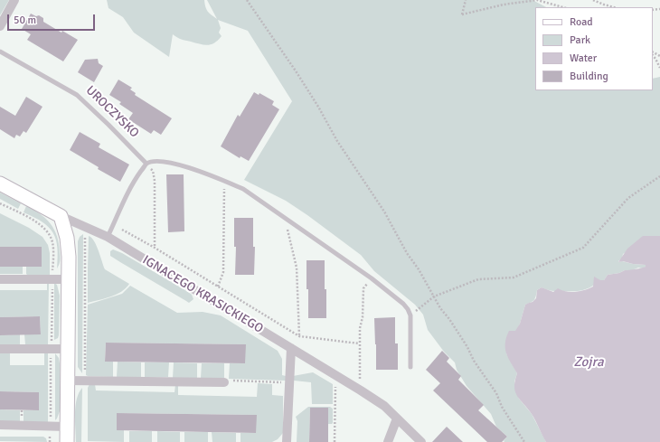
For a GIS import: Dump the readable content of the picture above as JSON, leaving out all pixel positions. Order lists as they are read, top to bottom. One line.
{"streets":{"street":["IGNACEGO KRASICKIEGO"],"lane":["UROCZYSKO"]},"water":["Zojra"],"legend":["Road","Park","Water","Building"],"scale_bar":"50 m"}
